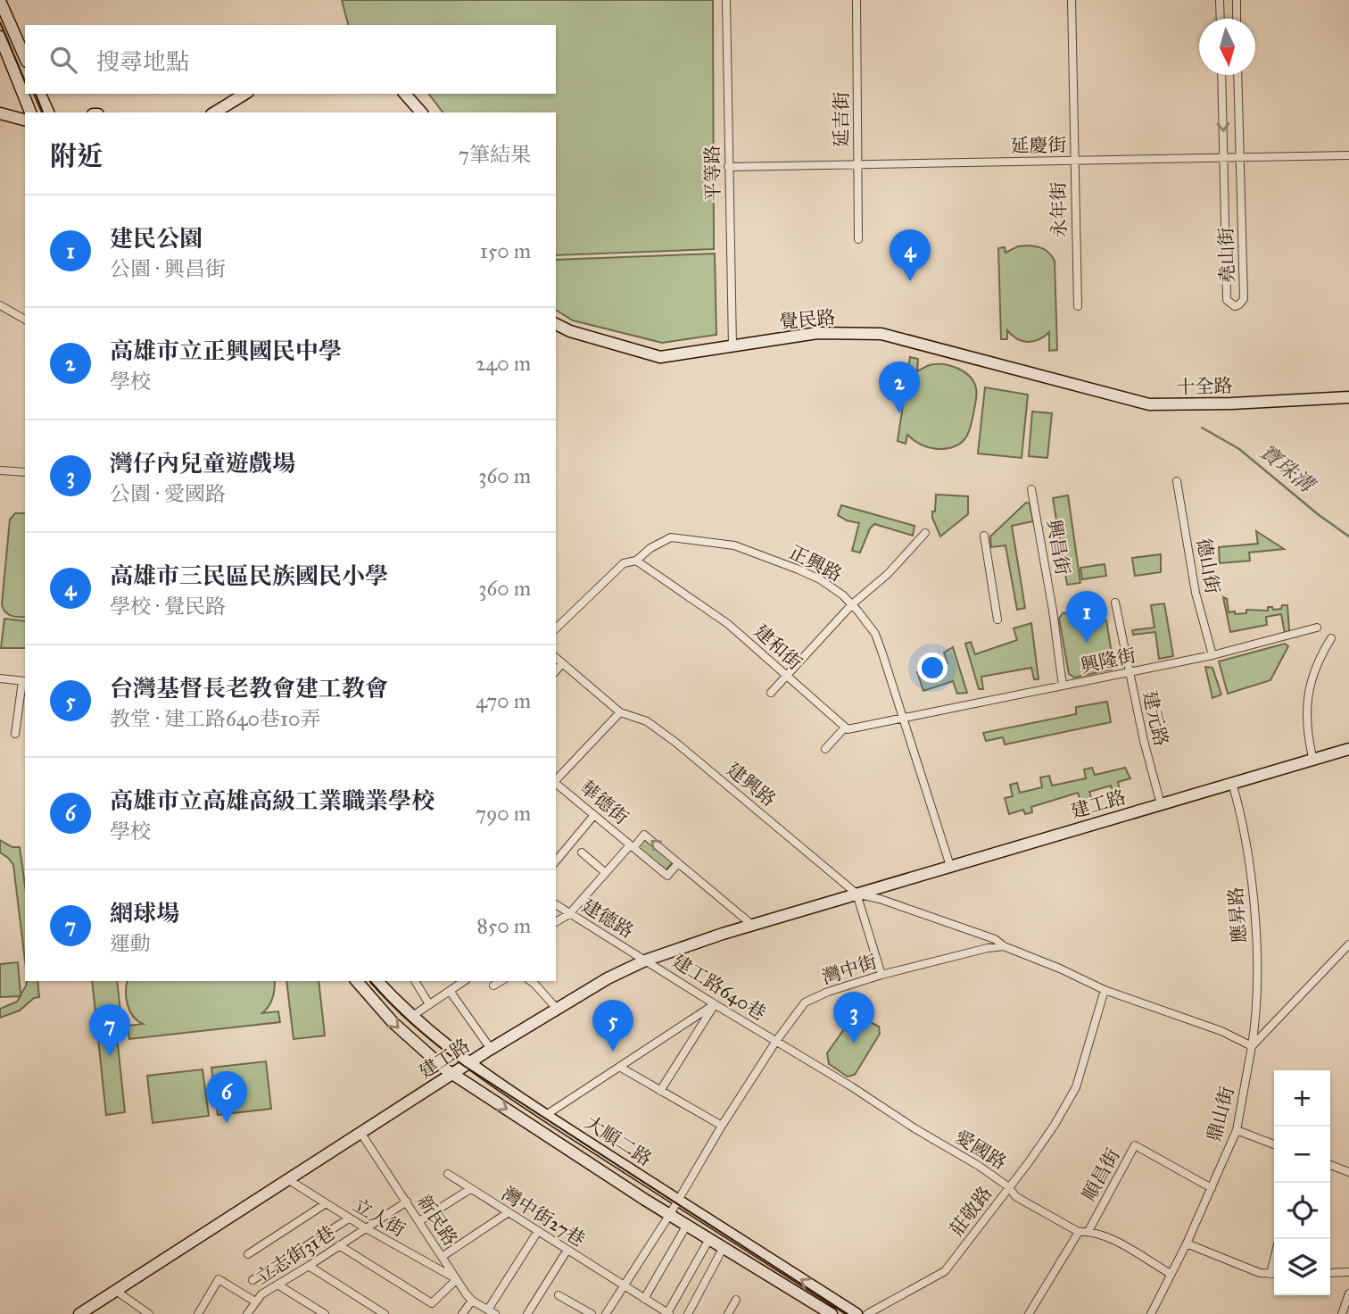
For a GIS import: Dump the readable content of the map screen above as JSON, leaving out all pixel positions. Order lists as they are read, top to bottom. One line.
{"streets":{"street":["延吉街","延慶街","平等路","永年街","堯山街","覺民路","十全路","興昌街","正興路","德山街","建和街","興隆街","建元路","建興路","華德街","建工路","應昇路","建德路","灣中街","建工路640巷","鼎山街","大順二路","愛國路","順昌街","莊敬路","灣中街27巷","立人街","新民路","立志街31巷"]},"crossings":[["延吉街","延慶街"],["延慶街","平等路"],["延慶街","永年街"],["延慶街","堯山街"],["平等路","覺民路"],["覺民路","十全路"],["興昌街","興隆街"],["正興路","建和街"],["正興路","興隆街"],["正興路","建工路"],["德山街","興隆街"],["興隆街","建元路"],["建元路","建工路"],["建興路","建工路"],["華德街","建工路"],["建工路","應昇路"],["建工路","建德路"],["建工路","建工路640巷"],["建工路","大順二路"],["建工路","立人街"],["建工路","新民路"],["應昇路","鼎山街"],["建德路","建工路640巷"],["灣中街","建工路640巷"],["灣中街","大順二路"],["灣中街","愛國路"],["灣中街","灣中街27巷"],["建工路640巷","愛國路"],["鼎山街","順昌街"],["愛國路","莊敬路"],["立人街","新民路"],["立人街","立志街31巷"],["新民路","立志街31巷"]],"water":["寶珠溝"],"north":"bottom","page":{"search":"搜尋地點","heading":["附近","7筆結果"],"list":[{"mark":"1","name":"建民公園","note":"公園 · 興昌街","value":"150 m"},{"mark":"2","name":"高雄市立正興國民中學","note":"學校","value":"240 m"},{"mark":"3","name":"灣仔內兒童遊戲場","note":"公園 · 愛國路","value":"360 m"},{"mark":"4","name":"高雄市三民區民族國民小學","note":"學校 · 覺民路","value":"360 m"},{"mark":"5","name":"台灣基督長老教會建工教會","note":"教堂 · 建工路640巷10弄","value":"470 m"},{"mark":"6","name":"高雄市立高雄高級工業職業學校","note":"學校","value":"790 m"},{"mark":"7","name":"網球場","note":"運動","value":"850 m"}],"pins":["4","2","1","3","5","7","6"],"map_buttons":["+","−"]}}
